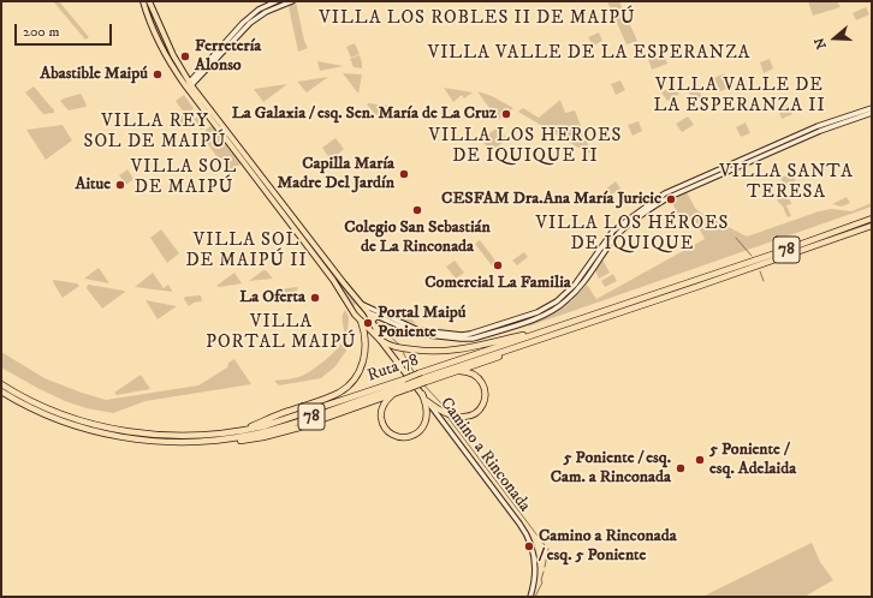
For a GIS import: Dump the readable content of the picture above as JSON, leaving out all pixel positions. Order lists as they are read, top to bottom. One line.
{"streets":{"highway":["78","Ruta 78"],"main road":["Camino a Rinconada"]},"districts":["VILLA LOS ROBLES II DE MAIPÚ","VILLA VALLE DE LA ESPERANZA","VILLA VALLE DE LA ESPERANZA II","VILLA REY SOL DE MAIPÚ","VILLA LOS HEROES DE IQUIQUE II","VILLA SOL DE MAIPÚ","VILLA SANTA TERESA","VILLA LOS HÉROES DE IQUIQUE","VILLA SOL DE MAIPÚ II","VILLA PORTAL MAIPÚ"],"places":["Ferretería Alonso","Abastible Maipú","La Galaxia / esq. Sen. María de La Cruz","Capilla María Madre Del Jardín","Aitue","CESFAM Dra.Ana María Juricic","Colegio San Sebastián de La Rinconada","Comercial La Familia","La Oferta","Portal Maipú Poniente","5 Poniente / esq. Adelaida","5 Poniente / esq. Cam. a Rinconada","Camino a Rinconada / esq. 5 Poniente"],"scale_bar":"200 m","north":"left"}
